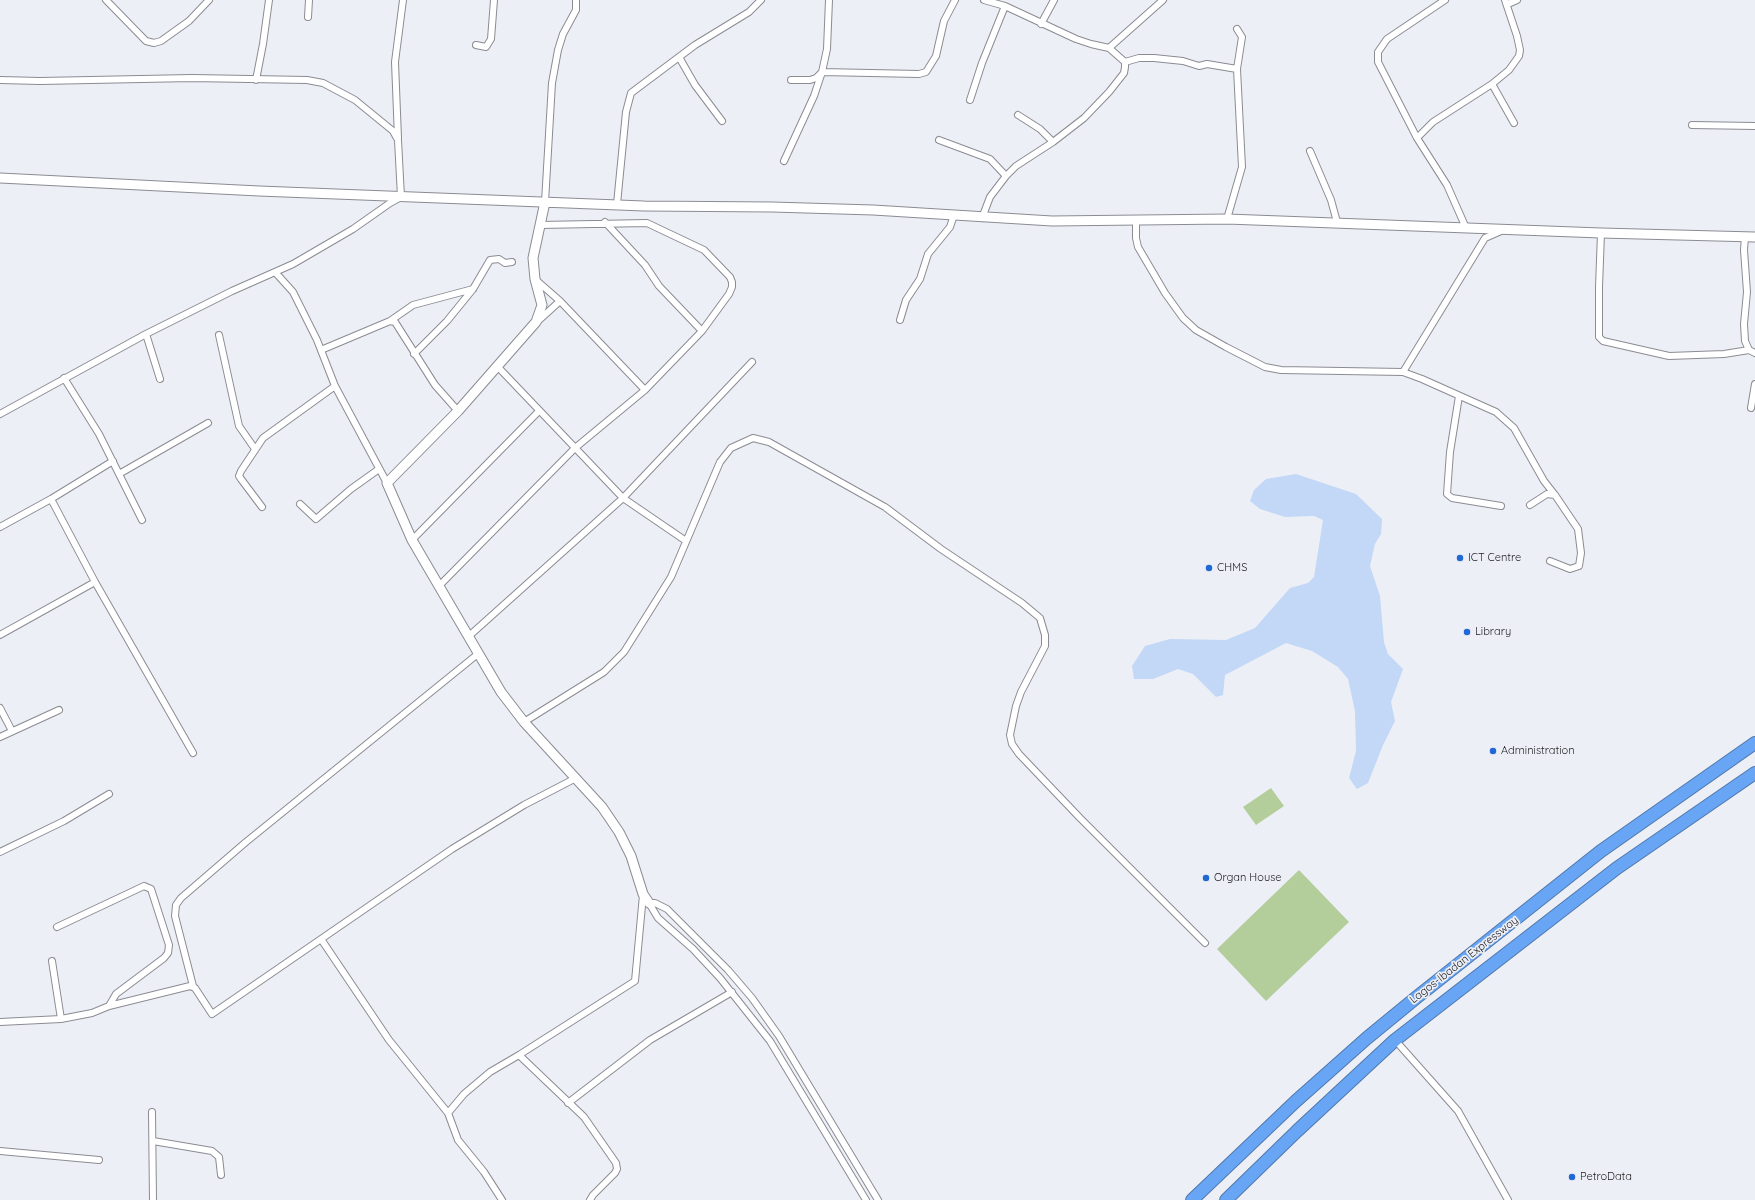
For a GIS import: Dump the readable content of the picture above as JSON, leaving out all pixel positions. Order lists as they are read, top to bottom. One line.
{"streets":{"highway":["Lagos-Ibadan Expressway"]},"places":["ICT Centre","CHMS","Library","Administration","Organ House","PetroData"]}
